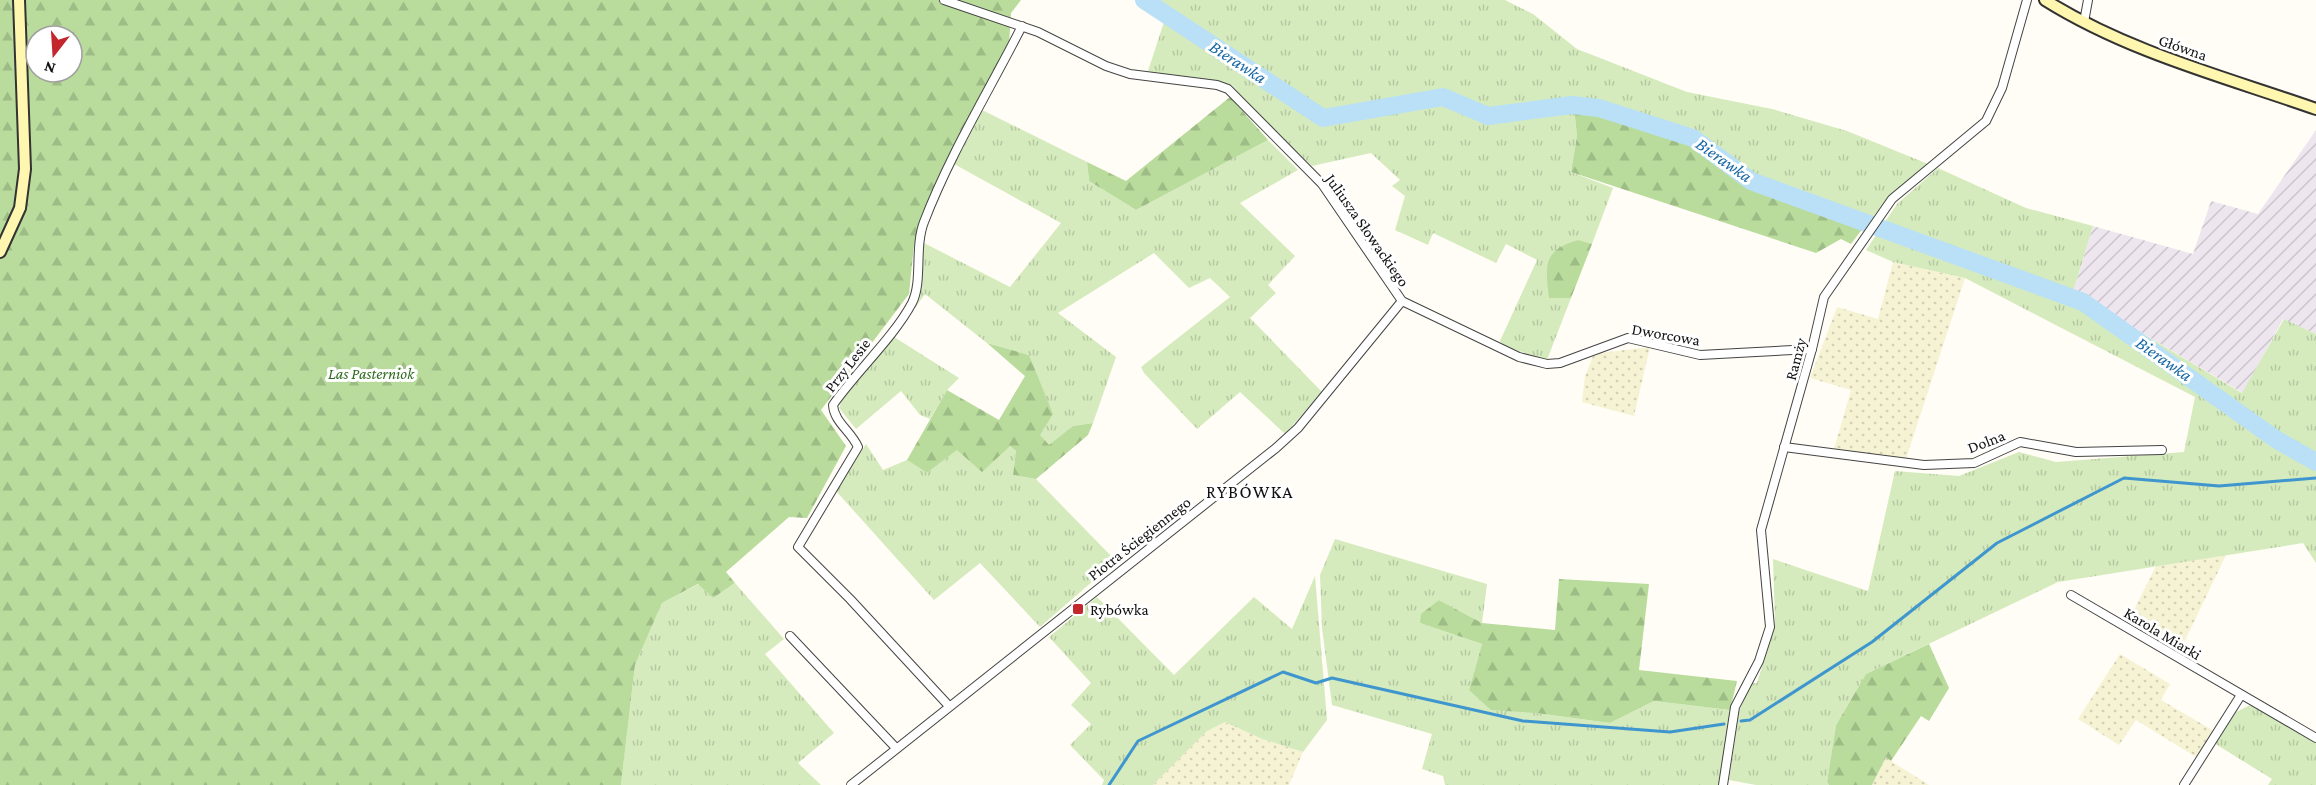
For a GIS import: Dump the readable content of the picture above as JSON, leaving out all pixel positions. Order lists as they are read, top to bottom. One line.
{"streets":{"main road":["Główna"],"street":["Juliusza Słowackiego","Dworcowa","Ramży","Przy Lesie","Dolna","Piotra Ściegiennego","Karola Miarki"]},"crossings":[["Juliusza Słowackiego","Dworcowa"],["Juliusza Słowackiego","Przy Lesie"],["Juliusza Słowackiego","Piotra Ściegiennego"],["Dworcowa","Ramży"],["Ramży","Dolna"],["Przy Lesie","Piotra Ściegiennego"]],"districts":["RYBÓWKA"],"water":["Bierawka"],"parks":["Las Pasterniok"],"places":{"transit":["Rybówka"]},"north":"bottom"}
